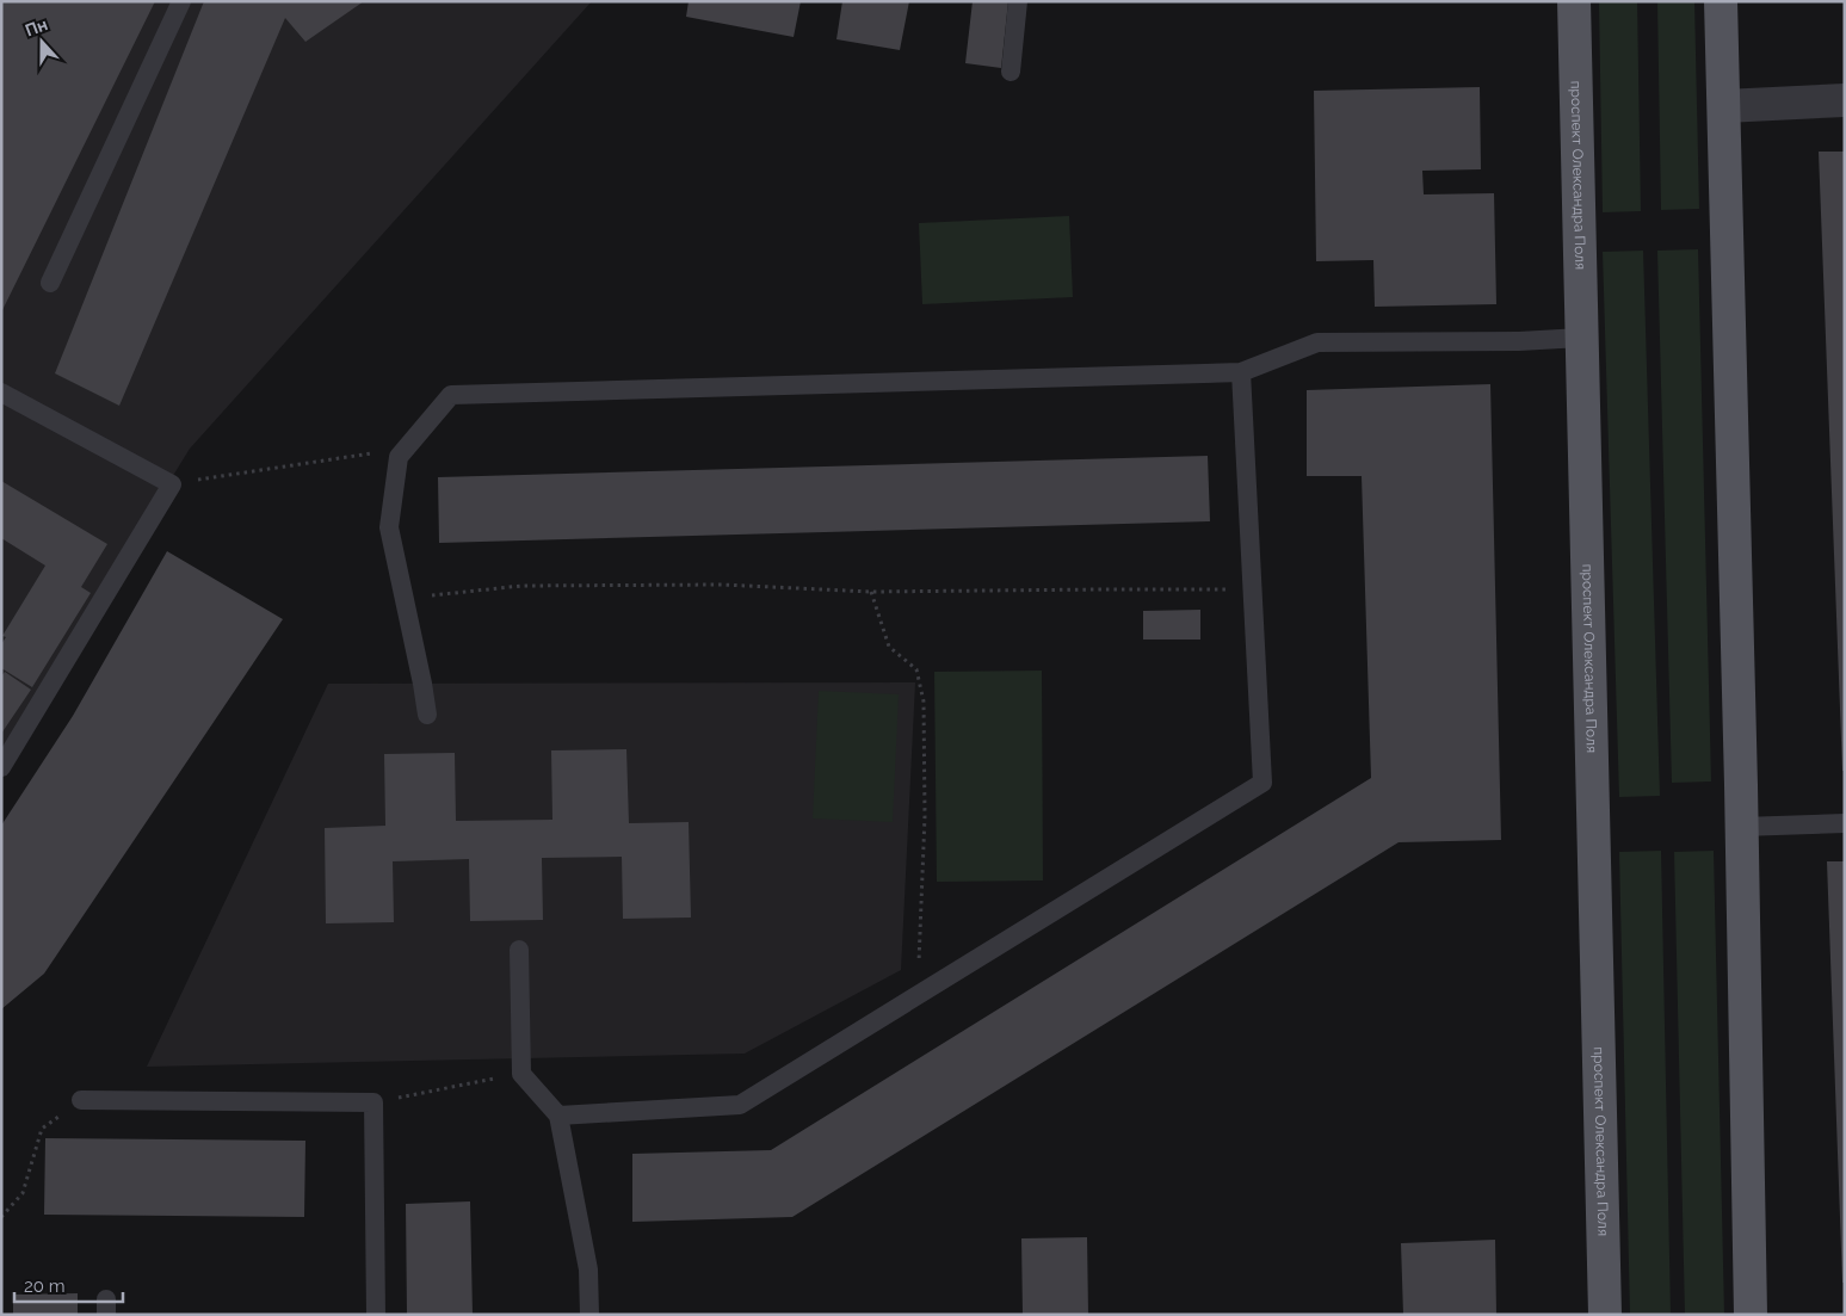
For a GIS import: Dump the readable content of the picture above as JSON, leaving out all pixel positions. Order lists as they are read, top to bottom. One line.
{"streets":{"main road":["проспект Олександра Поля"]},"scale_bar":"20 m","north":"top"}
